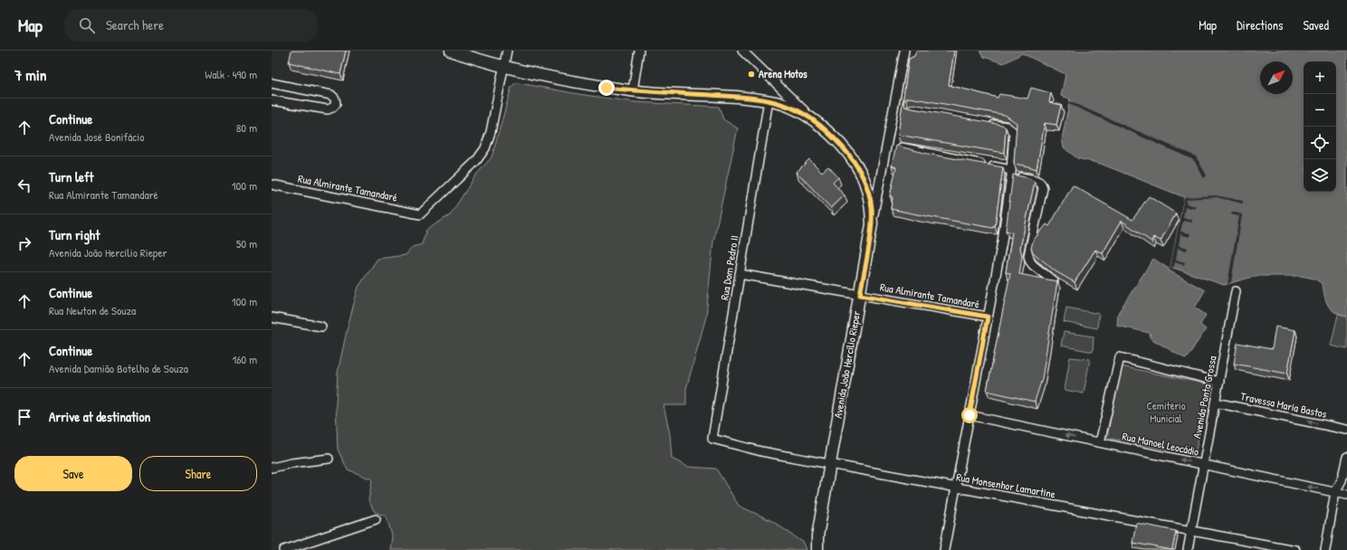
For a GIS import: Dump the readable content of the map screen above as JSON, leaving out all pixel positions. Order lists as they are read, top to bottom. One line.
{"streets":{"main road":["Avenida João Hercílio Rieper"],"street":["Rua Almirante Tamandaré","Rua Dom Pedro II","Avenida Ponta Grossa","Travessa Maria Bastos","Rua Manoel Leocádio","Rua Monsenhor Lamartine"]},"crossings":[["Rua Almirante Tamandaré","Rua Dom Pedro II"],["Rua Almirante Tamandaré","Avenida João Hercílio Rieper"],["Rua Dom Pedro II","Rua Monsenhor Lamartine"],["Avenida João Hercílio Rieper","Rua Monsenhor Lamartine"],["Avenida Ponta Grossa","Travessa Maria Bastos"],["Avenida Ponta Grossa","Rua Manoel Leocádio"],["Avenida Ponta Grossa","Rua Monsenhor Lamartine"]],"one_way":["Travessa Maria Bastos","Rua Manoel Leocádio"],"parks":["Cemitério Municial"],"places":["Arena Motos"],"north":"top right","page":{"header":"Map","search":"Search here","nav":["Map","Directions","Saved"],"heading":["7 min","Walk · 490 m"],"map_buttons":["+","−"],"list":[["Continue","Avenida José Bonifácio","80 m"],["Turn left","Rua Almirante Tamandaré","100 m"],["Turn right","Avenida João Hercílio Rieper","50 m"],["Continue","Rua Newton de Souza","100 m"],["Continue","Avenida Damião Botelho de Souza","160 m"],"Arrive at destination"],"buttons":["Save","Share"]}}
